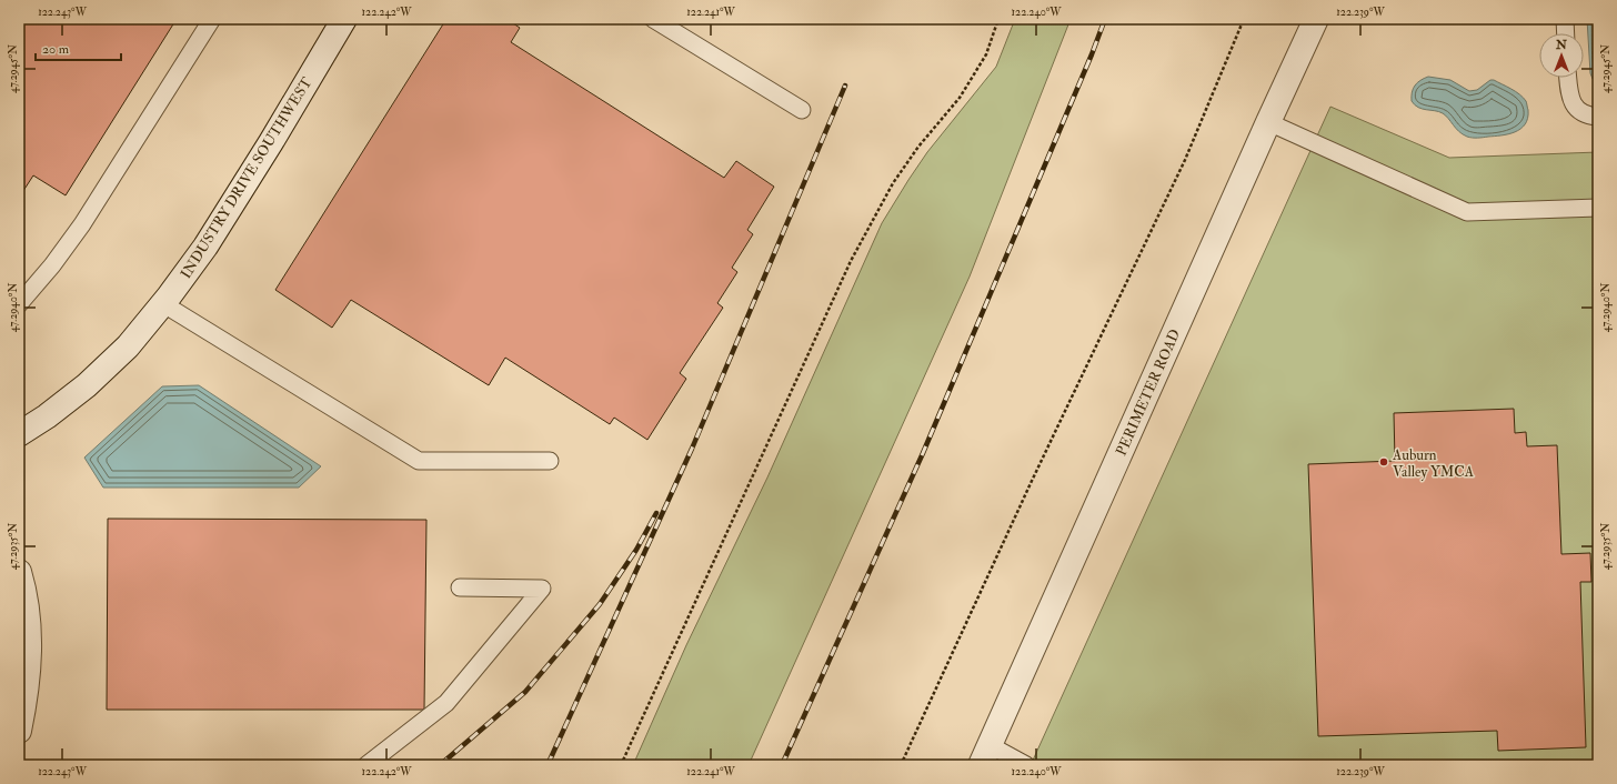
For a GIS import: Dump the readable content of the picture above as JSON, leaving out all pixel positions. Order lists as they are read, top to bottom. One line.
{"streets":{"street":["INDUSTRY DRIVE SOUTHWEST","PERIMETER ROAD"]},"places":["Auburn Valley YMCA"],"scale_bar":"20 m","north":"top","coordinates":["122.243°W","122.242°W","122.241°W","122.240°W","122.239°W","47.2945°N","47.2940°N","47.2935°N"]}
